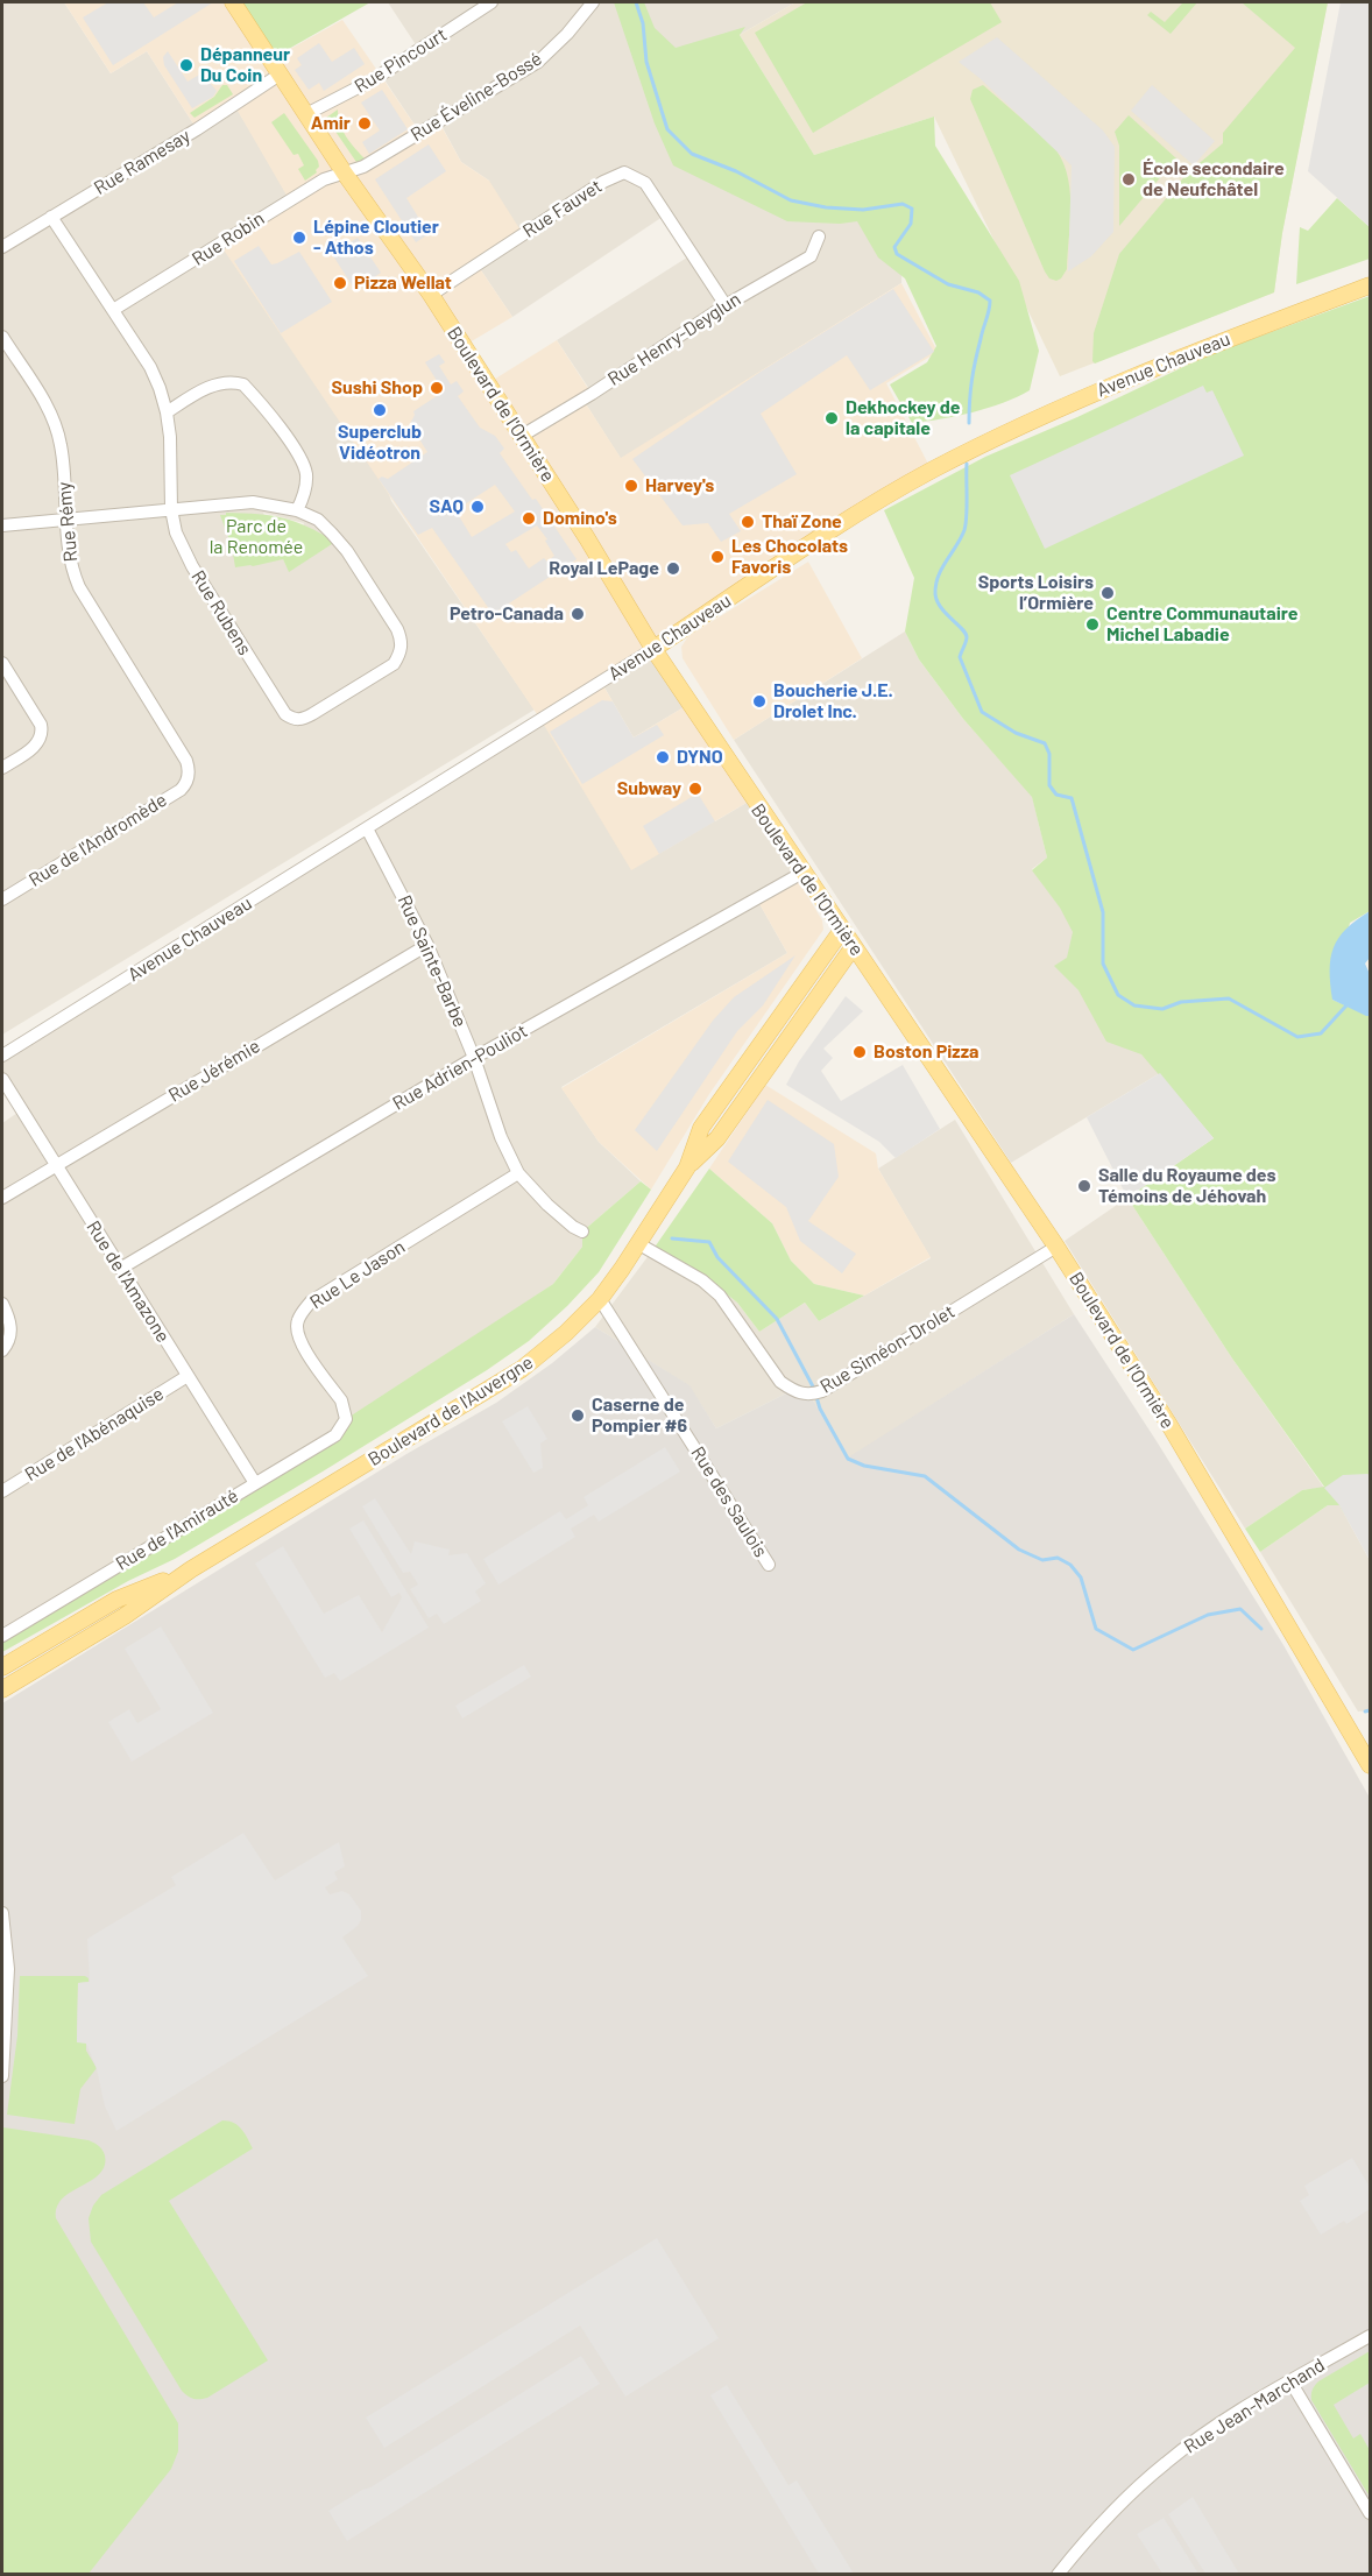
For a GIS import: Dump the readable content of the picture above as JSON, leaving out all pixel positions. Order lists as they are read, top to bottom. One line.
{"streets":{"main road":["Avenue Chauveau","Boulevard de l'Ormière","Boulevard de l'Auvergne"],"street":["Rue Pincourt","Rue Éveline-Bossé","Rue Ramesay","Rue Fauvet","Rue Robin","Rue Henry-Deyglun","Rue Rémy","Rue Rubens","Rue de l'Andromède","Rue Sainte-Barbe","Rue Adrien-Pouliot","Rue Jérémie","Rue Le Jason","Rue de l'Amazone","Rue Siméon-Drolet","Rue de l'Abénaquise","Rue des Saulois","Rue de l'Amirauté","Rue Jean-Marchand"]},"crossings":[["Rue Pincourt","Boulevard de l'Ormière"],["Rue Éveline-Bossé","Rue Robin"],["Rue Éveline-Bossé","Boulevard de l'Ormière"],["Rue Ramesay","Boulevard de l'Ormière"],["Rue Ramesay","Rue Rubens"],["Rue Fauvet","Rue Henry-Deyglun"],["Rue Fauvet","Boulevard de l'Ormière"],["Rue Robin","Boulevard de l'Ormière"],["Rue Robin","Rue Rubens"],["Rue Henry-Deyglun","Boulevard de l'Ormière"],["Avenue Chauveau","Boulevard de l'Ormière"],["Avenue Chauveau","Rue Sainte-Barbe"],["Boulevard de l'Ormière","Rue Adrien-Pouliot"],["Boulevard de l'Ormière","Rue Siméon-Drolet"],["Boulevard de l'Ormière","Boulevard de l'Auvergne"],["Rue Rémy","Rue de l'Andromède"],["Rue Sainte-Barbe","Rue Adrien-Pouliot"],["Rue Sainte-Barbe","Rue Jérémie"],["Rue Sainte-Barbe","Rue Le Jason"],["Rue Adrien-Pouliot","Rue de l'Amazone"],["Rue Jérémie","Rue de l'Amazone"],["Rue Le Jason","Rue de l'Amirauté"],["Rue de l'Amazone","Rue de l'Abénaquise"],["Rue de l'Amazone","Rue de l'Amirauté"],["Rue Siméon-Drolet","Boulevard de l'Auvergne"],["Boulevard de l'Auvergne","Rue des Saulois"]],"parks":["Parc de la Renomée"],"places":["Dépanneur Du Coin","Amir","École secondaire de Neufchâtel","Lépine Cloutier - Athos","Pizza Wellat","Sushi Shop","Superclub Vidéotron","Dekhockey de la capitale","Harvey's","SAQ","Domino's","Thaï Zone","Les Chocolats Favoris","Royal LePage","Sports Loisirs l’Ormière","Petro-Canada","Centre Communautaire Michel Labadie","Boucherie J.E. Drolet Inc.","DYNO","Subway","Boston Pizza","Salle du Royaume des Témoins de Jéhovah","Caserne de Pompier #6"]}
